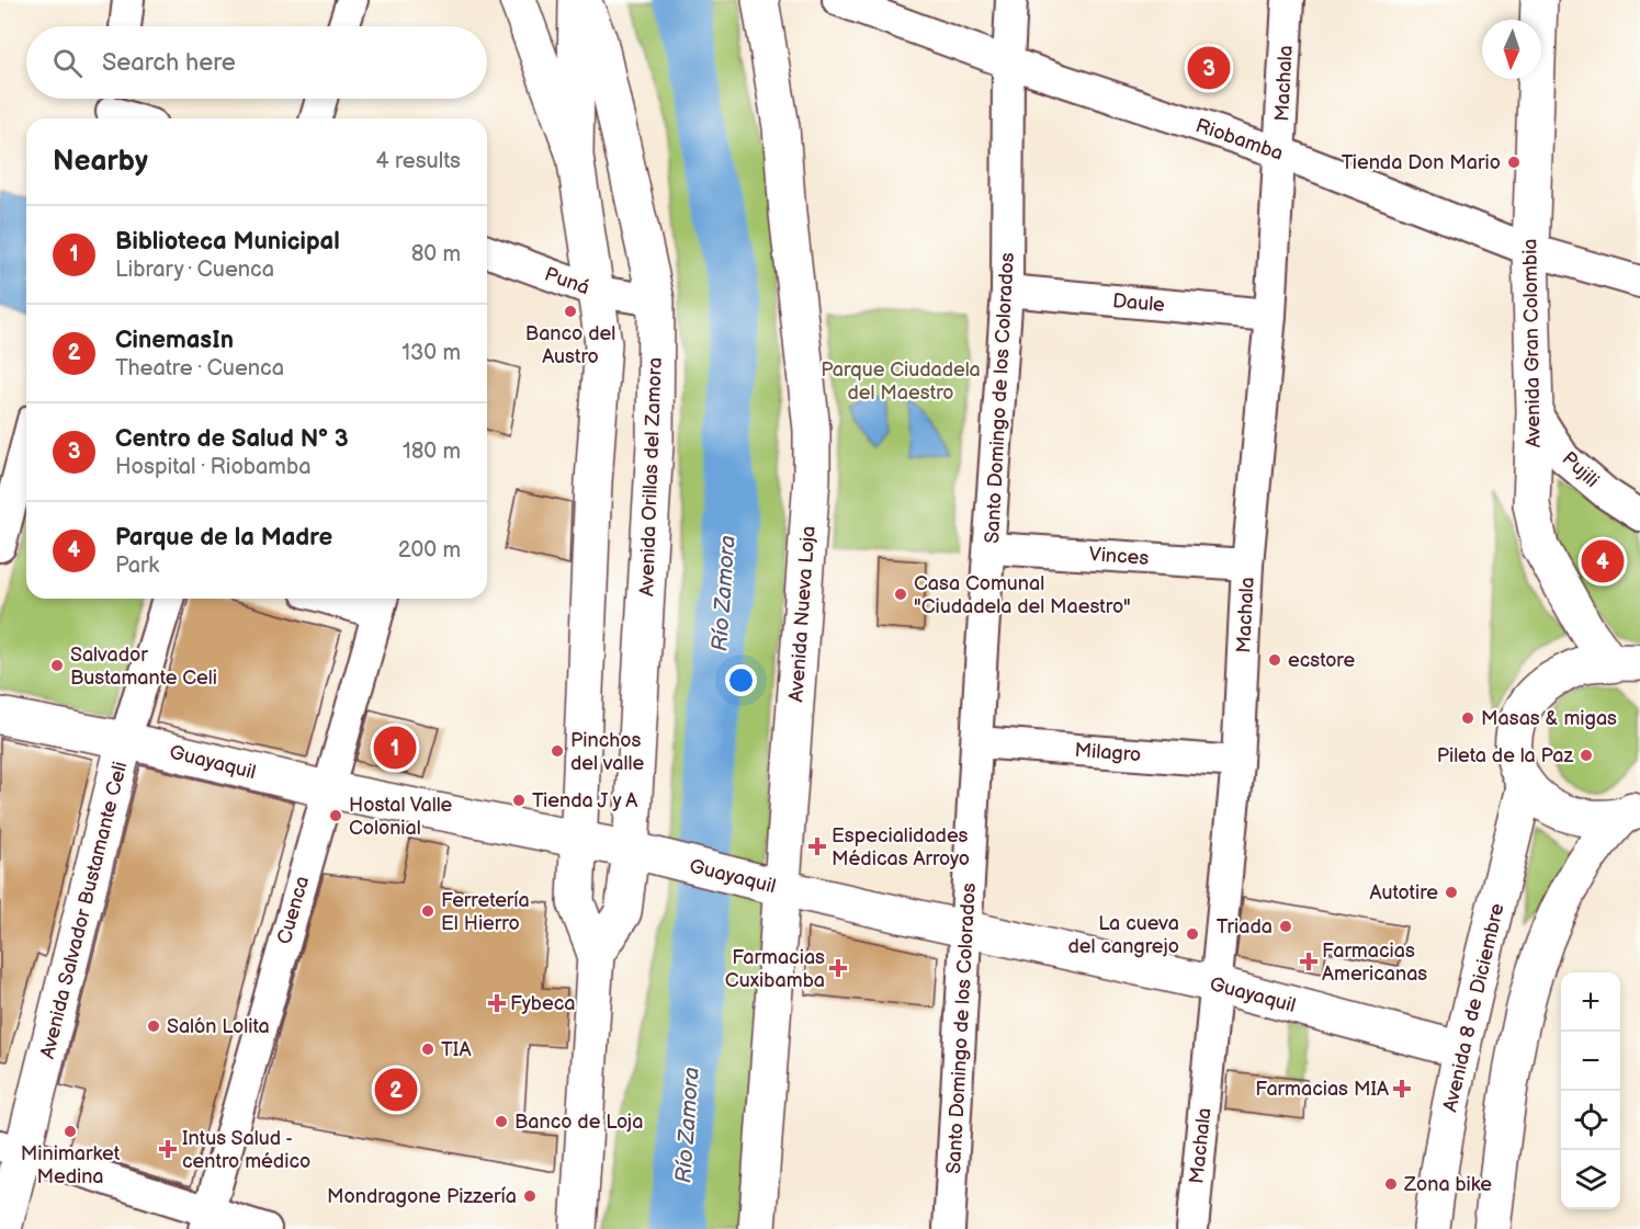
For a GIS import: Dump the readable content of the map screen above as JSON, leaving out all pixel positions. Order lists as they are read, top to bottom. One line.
{"streets":{"main road":["Avenida Gran Colombia","Avenida Orillas del Zamora","Avenida Nueva Loja","Guayaquil","Avenida Salvador Bustamante Celi","Avenida 8 de Diciembre"],"street":["Machala","Riobamba","Puná","Daule","Santo Domingo de los Colorados","Pujili","Vinces","Milagro","Cuenca"]},"crossings":[["Machala","Riobamba"],["Machala","Daule"],["Machala","Vinces"],["Machala","Milagro"],["Machala","Guayaquil"],["Riobamba","Avenida Gran Colombia"],["Riobamba","Santo Domingo de los Colorados"],["Puná","Avenida Orillas del Zamora"],["Daule","Santo Domingo de los Colorados"],["Avenida Gran Colombia","Pujili"],["Santo Domingo de los Colorados","Vinces"],["Santo Domingo de los Colorados","Milagro"],["Santo Domingo de los Colorados","Guayaquil"],["Avenida Orillas del Zamora","Guayaquil"],["Avenida Nueva Loja","Guayaquil"],["Guayaquil","Avenida Salvador Bustamante Celi"],["Guayaquil","Cuenca"],["Guayaquil","Avenida 8 de Diciembre"]],"water":["Río Zamora"],"parks":["Parque Ciudadela del Maestro"],"places":{"other":["Tienda Don Mario","Banco del Austro","Casa Comunal \"Ciudadela del Maestro\"","ecstore","Salvador Bustamante Celi","Masas & migas","Pinchos del valle","Pileta de la Paz","Tienda J y A","Hostal Valle Colonial","Autotire","Ferretería El Hierro","Triada","La cueva del cangrejo","Salón Lolita","TIA","Banco de Loja","Minimarket Medina","Zona bike","Mondragone Pizzería"],"health":["Especialidades Médicas Arroyo","Farmacias Americanas","Farmacias Cuxibamba","Fybeca","Farmacias MIA","Intus Salud - centro médico"]},"north":"bottom","page":{"search":"Search here","pins":["3","4","1","2"],"heading":["Nearby","4 results"],"list":[{"mark":"1","name":"Biblioteca Municipal","note":"Library · Cuenca","value":"80 m"},{"mark":"2","name":"CinemasIn","note":"Theatre · Cuenca","value":"130 m"},{"mark":"3","name":"Centro de Salud Nº 3","note":"Hospital · Riobamba","value":"180 m"},{"mark":"4","name":"Parque de la Madre","note":"Park","value":"200 m"}],"map_buttons":["+","−"]}}
